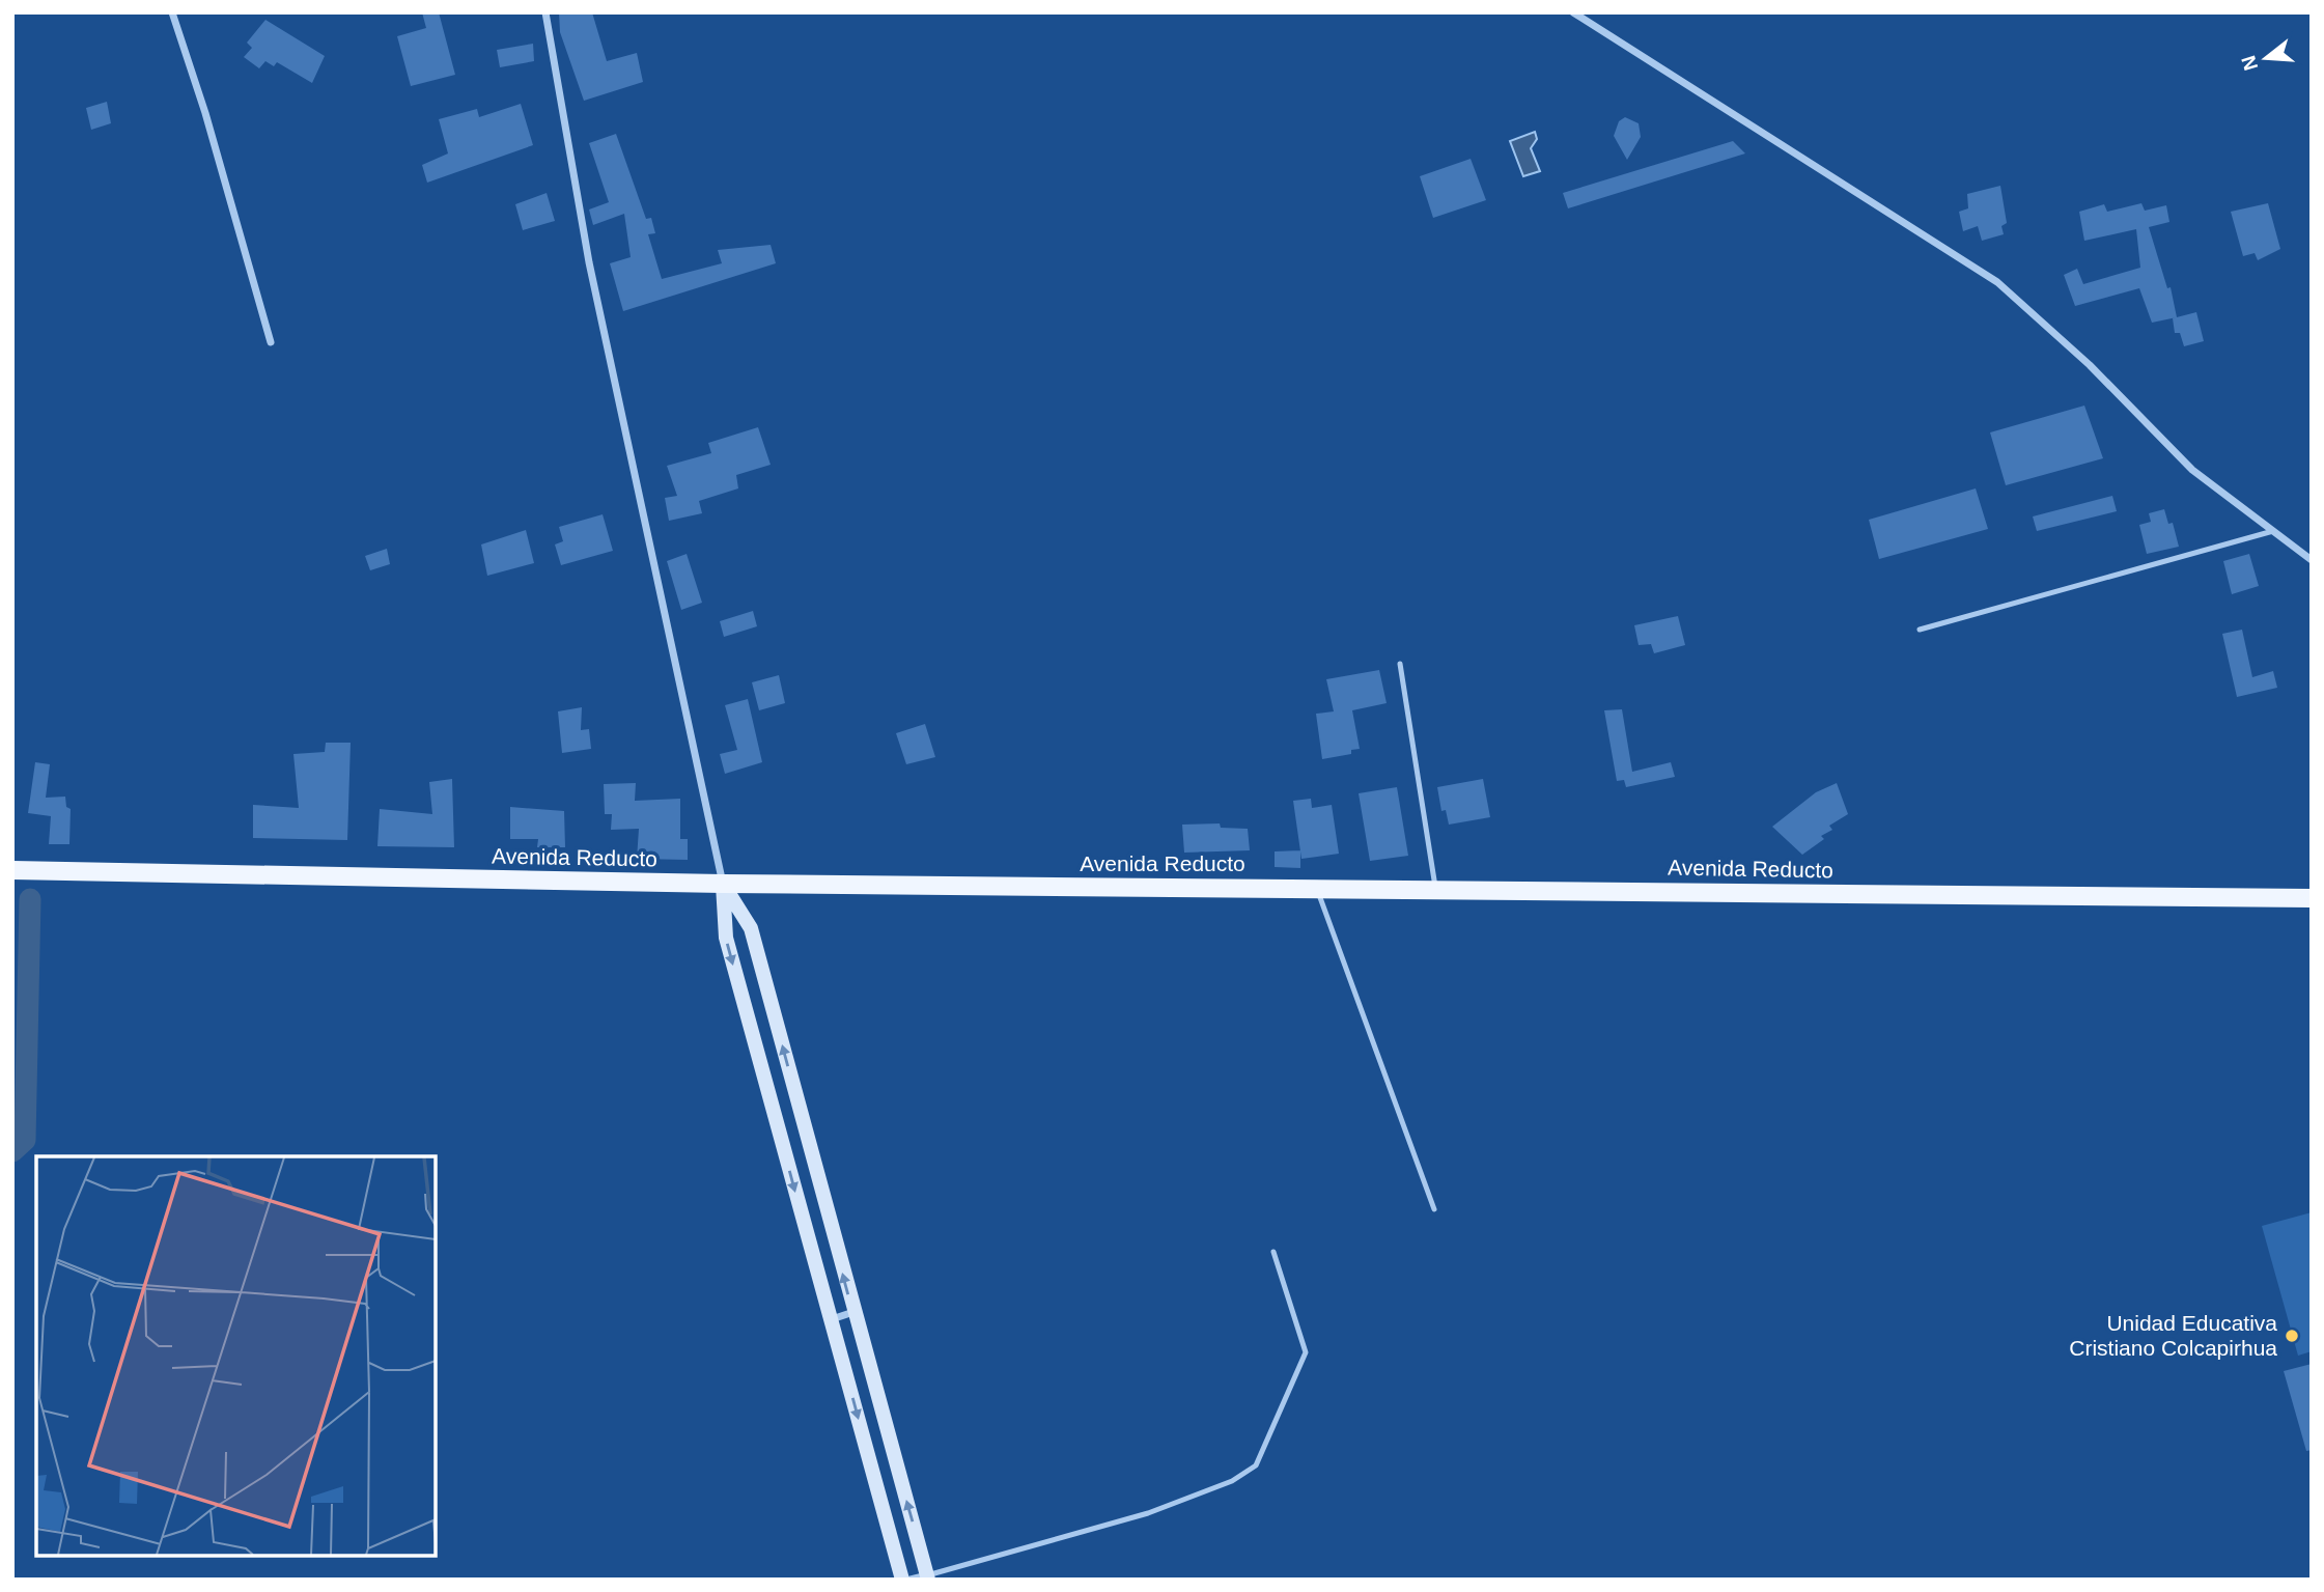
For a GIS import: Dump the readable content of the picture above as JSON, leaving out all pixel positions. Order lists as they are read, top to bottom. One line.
{"streets":{"main road":["Avenida Reducto"]},"places":["Unidad Educativa Cristiano Colcapirhua"],"north":"left"}
